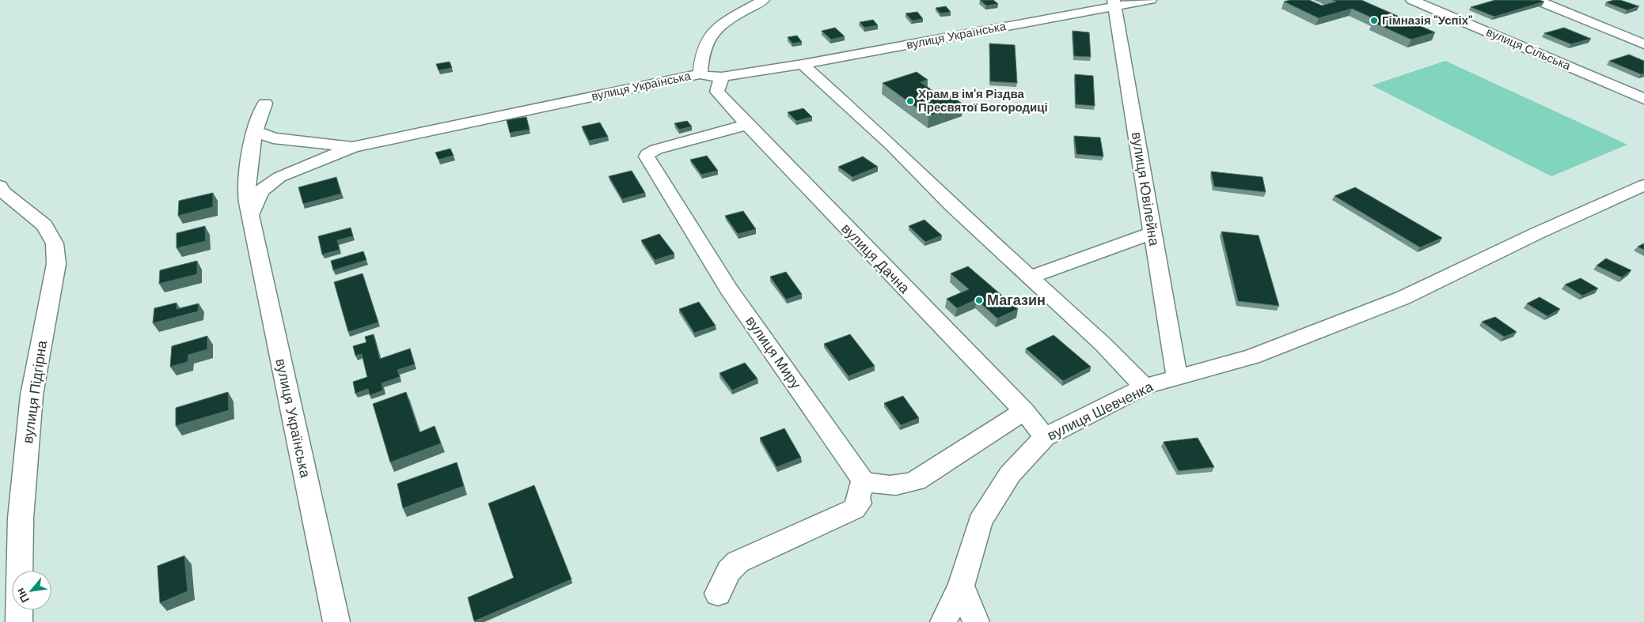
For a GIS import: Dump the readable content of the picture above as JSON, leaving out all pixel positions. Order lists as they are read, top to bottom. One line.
{"streets":{"street":["вулиця Українська","вулиця Сільська","вулиця Ювілейна","вулиця Дачна","вулиця Миру","вулиця Підгірна","вулиця Шевченка"]},"crossings":[["вулиця Українська","вулиця Ювілейна"],["вулиця Українська","вулиця Дачна"],["вулиця Ювілейна","вулиця Шевченка"],["вулиця Дачна","вулиця Миру"],["вулиця Дачна","вулиця Шевченка"]],"places":["Гімназія \"Успіх\"","Храм в ім'я Різдва Пресвятої Богородиці","Магазин"],"north":"bottom left"}
